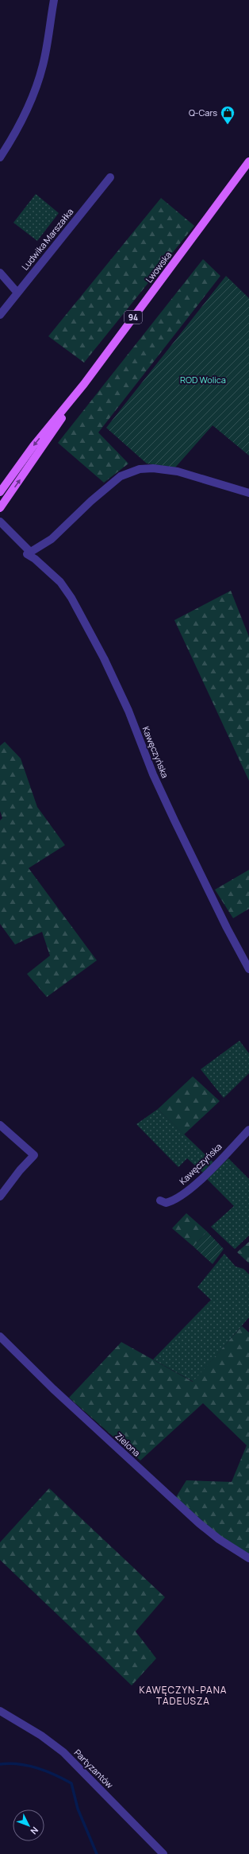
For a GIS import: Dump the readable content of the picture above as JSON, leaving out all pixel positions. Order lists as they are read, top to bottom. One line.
{"streets":{"main road":["Lwowska","94"],"street":["Ludwika Marszałka","Kawęczyńska","Zielona","Partyzantów"]},"districts":["KAWĘCZYN-PANA TADEUSZA"],"parks":["ROD Wolica"],"places":{"shop":["Q-Cars"]},"north":"bottom right"}
